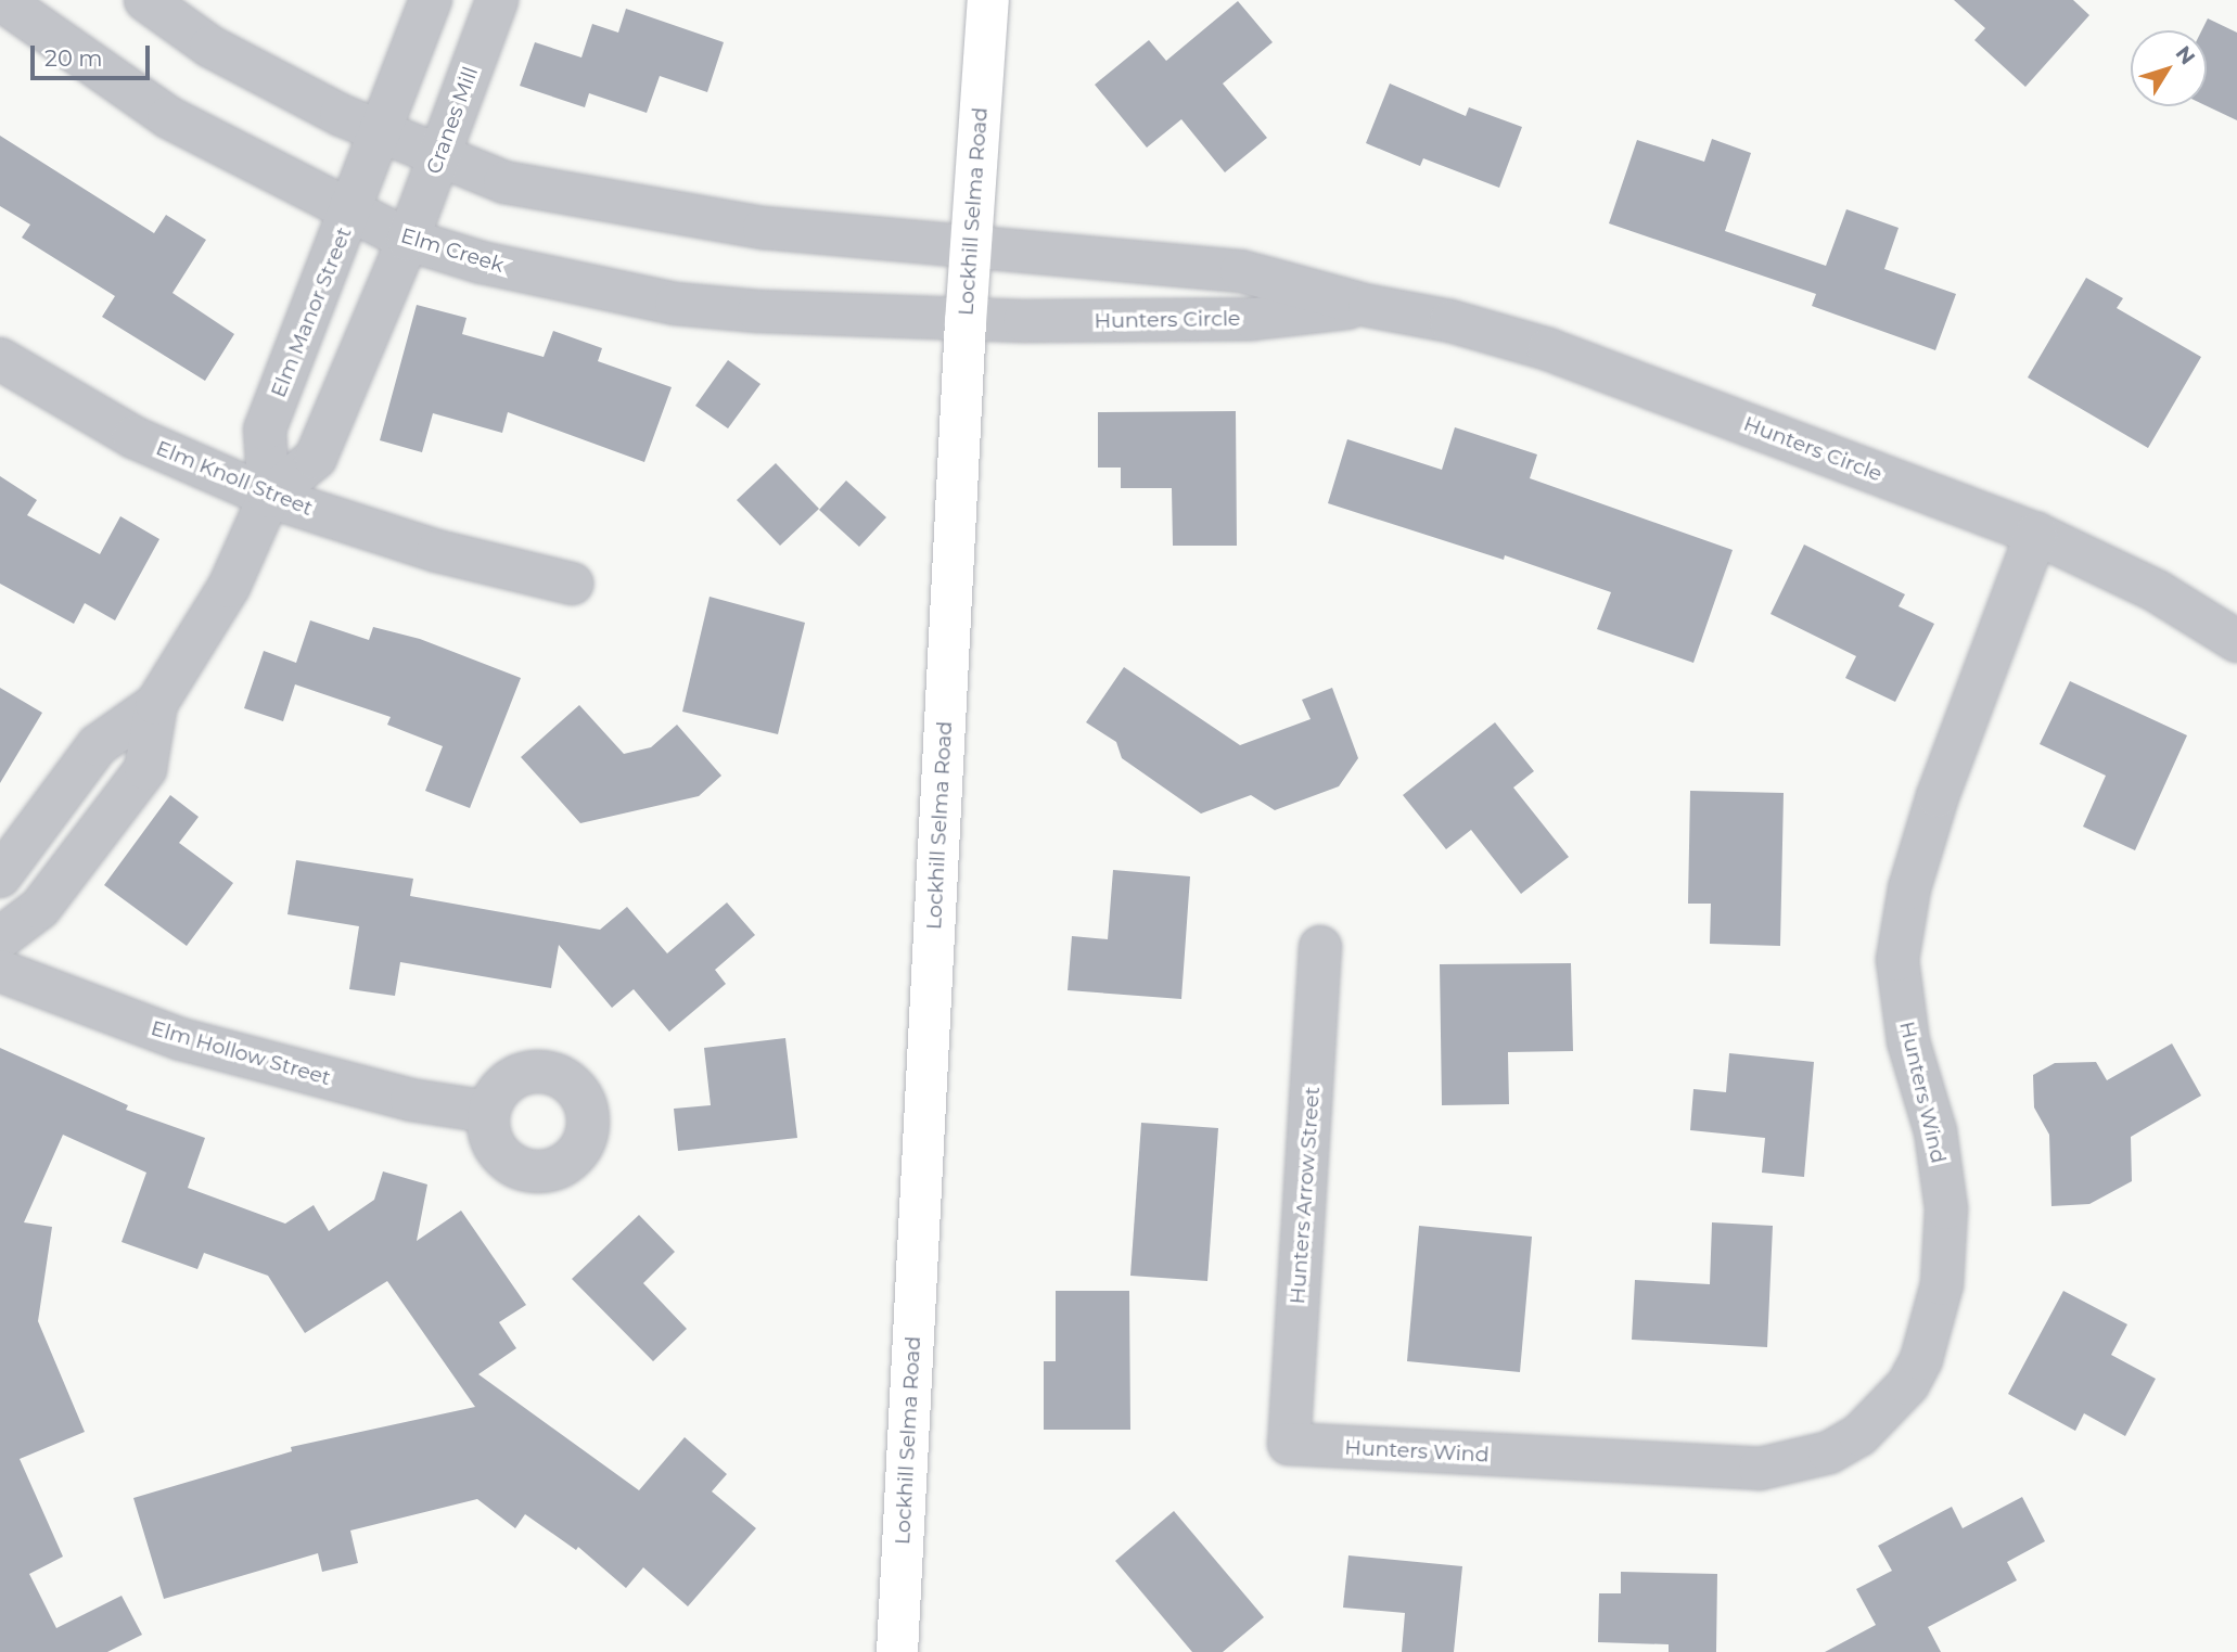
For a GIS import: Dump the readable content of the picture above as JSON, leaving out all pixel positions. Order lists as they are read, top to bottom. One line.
{"streets":{"main road":["Lockhill Selma Road"],"street":["Cranes Mill","Elm Creek","Elm Manor Street","Hunters Circle","Elm Knoll Street","Elm Hollow Street","Hunters Wind","Hunters Arrow Street"]},"crossings":[["Cranes Mill","Elm Creek"],["Cranes Mill","Elm Manor Street"],["Lockhill Selma Road","Elm Creek"],["Lockhill Selma Road","Hunters Circle"],["Elm Creek","Elm Manor Street"],["Elm Creek","Hunters Circle"],["Elm Manor Street","Elm Knoll Street"],["Hunters Circle","Hunters Wind"],["Hunters Wind","Hunters Arrow Street"]],"scale_bar":"20 m","north":"top right"}
